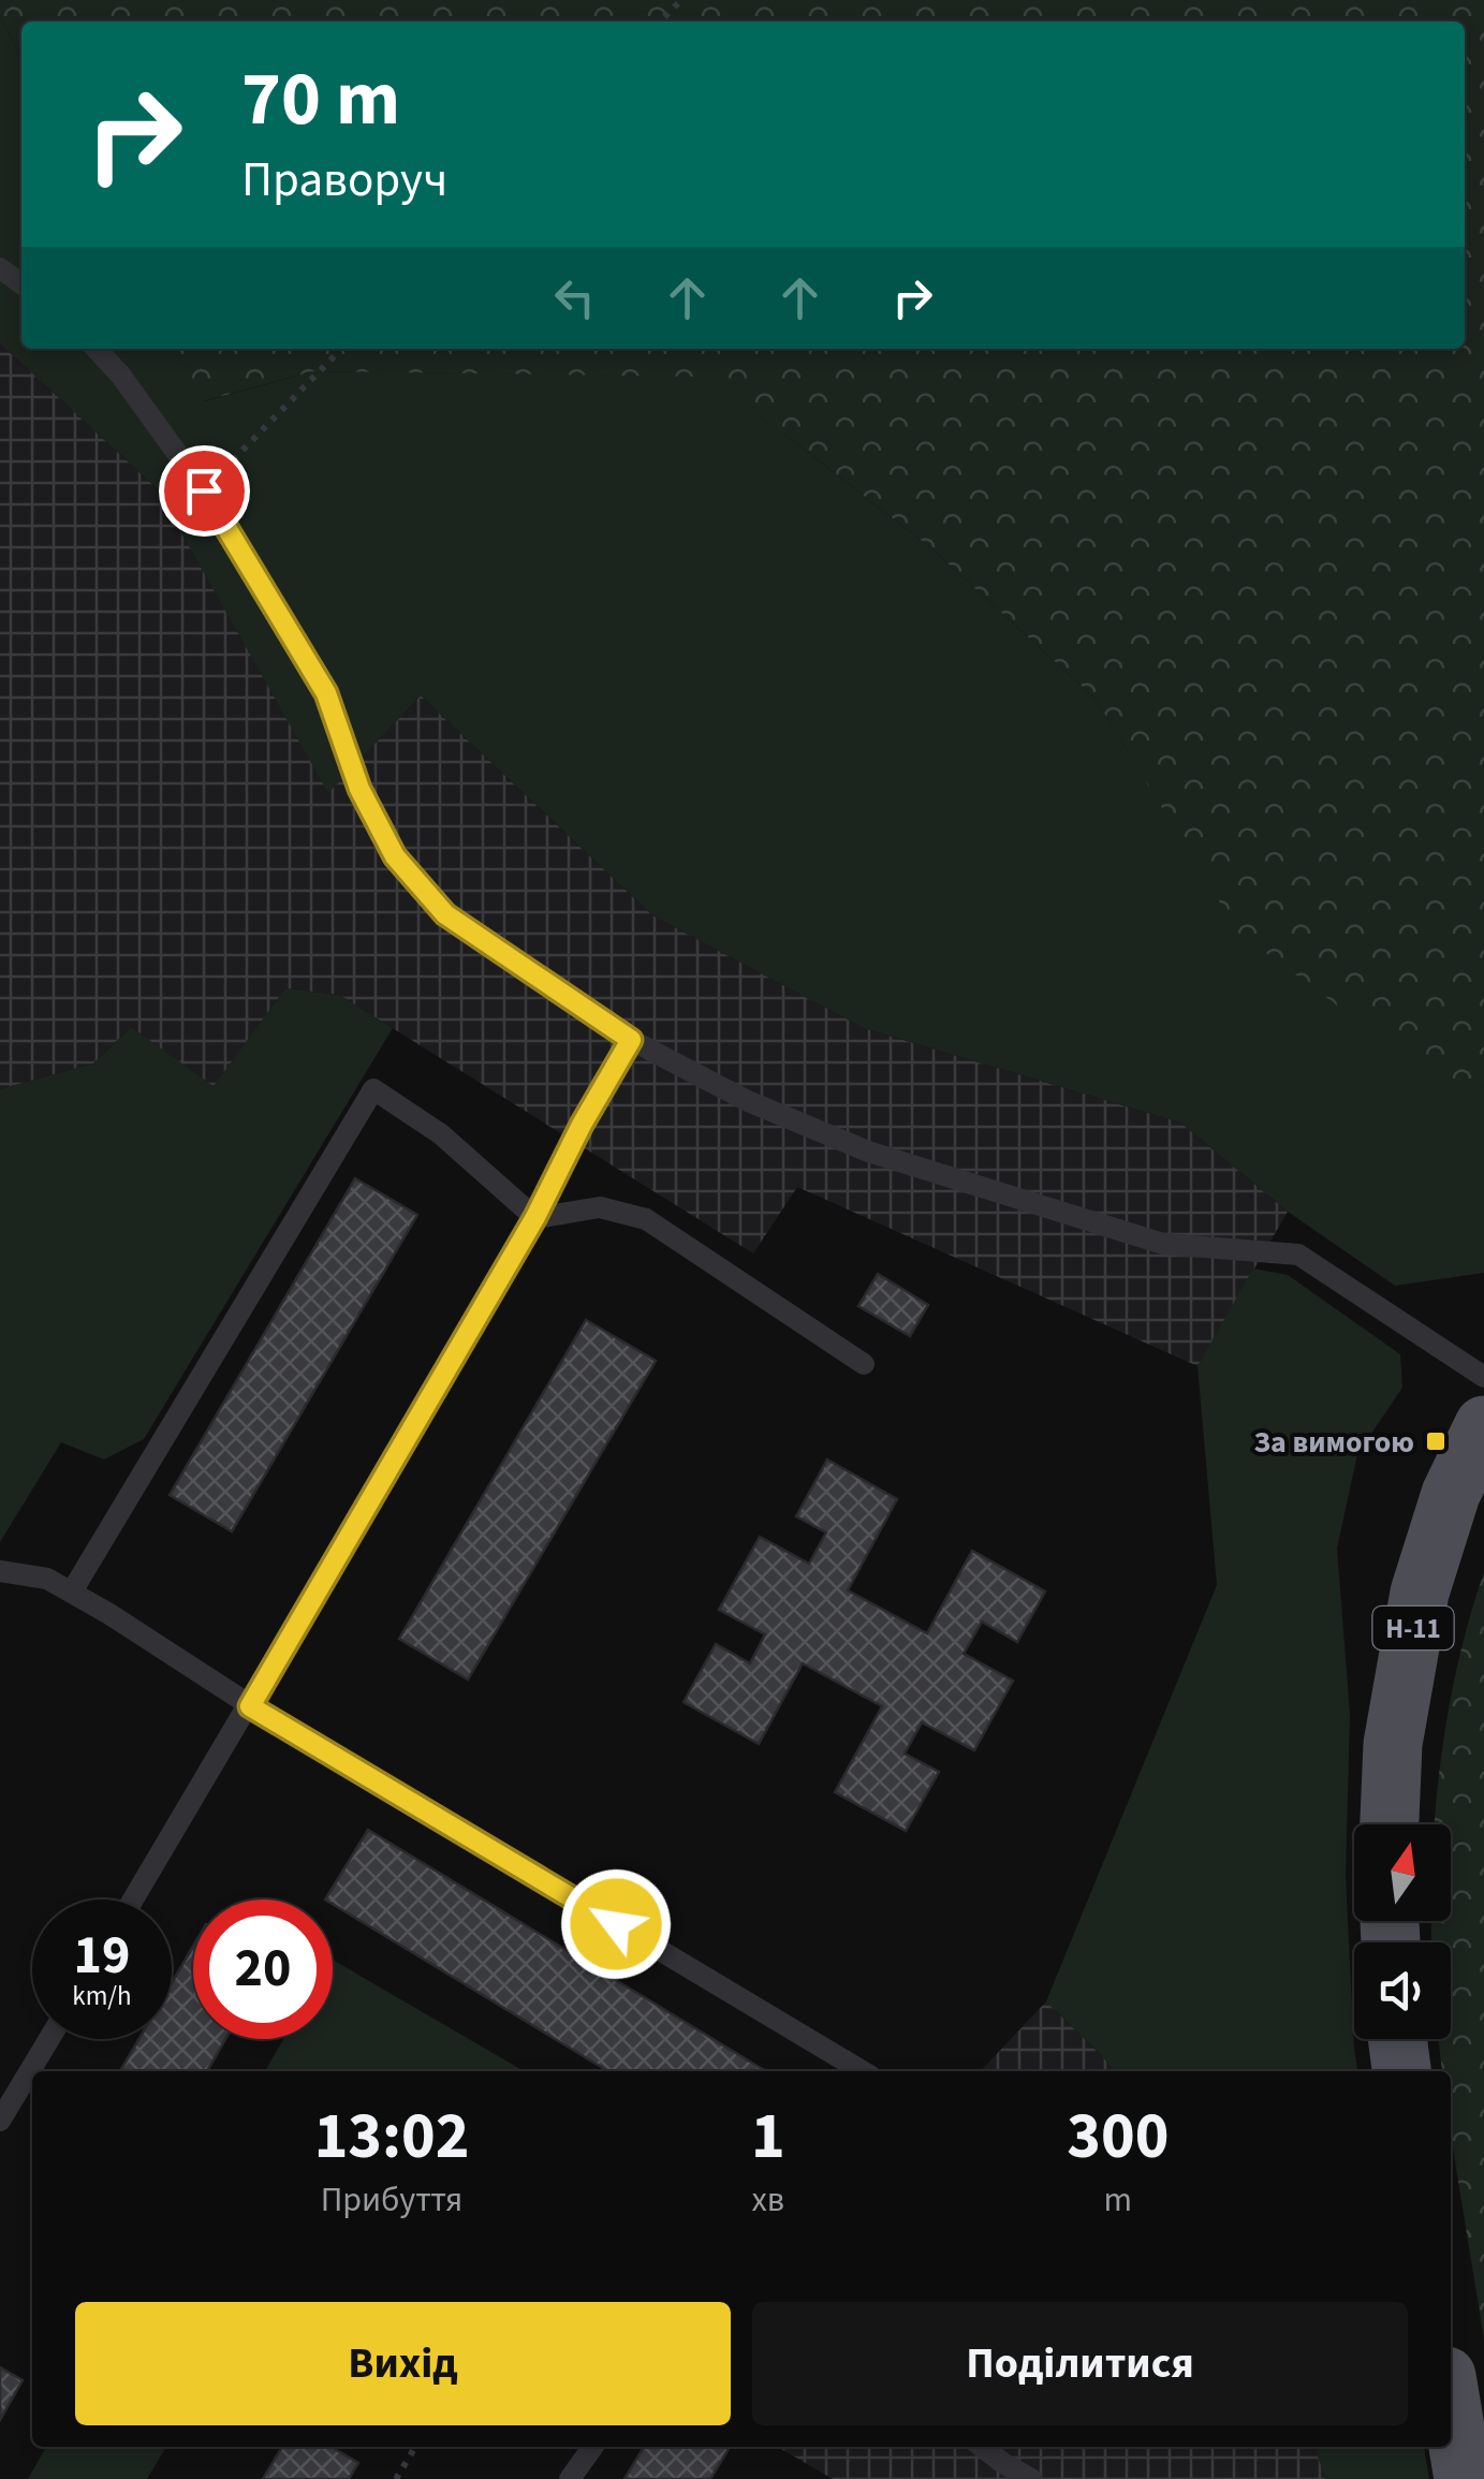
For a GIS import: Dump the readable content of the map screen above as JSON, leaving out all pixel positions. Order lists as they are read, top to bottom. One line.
{"streets":{"main road":["Н-11"]},"places":{"transit":["За вимогою"]},"north":"top","page":{"turn":["70 m","Праворуч"],"speed":"19 km/h","limit":"20","eta":["13:02","Прибуття","1","хв","300","m"],"buttons":["Вихід","Поділитися"]}}
